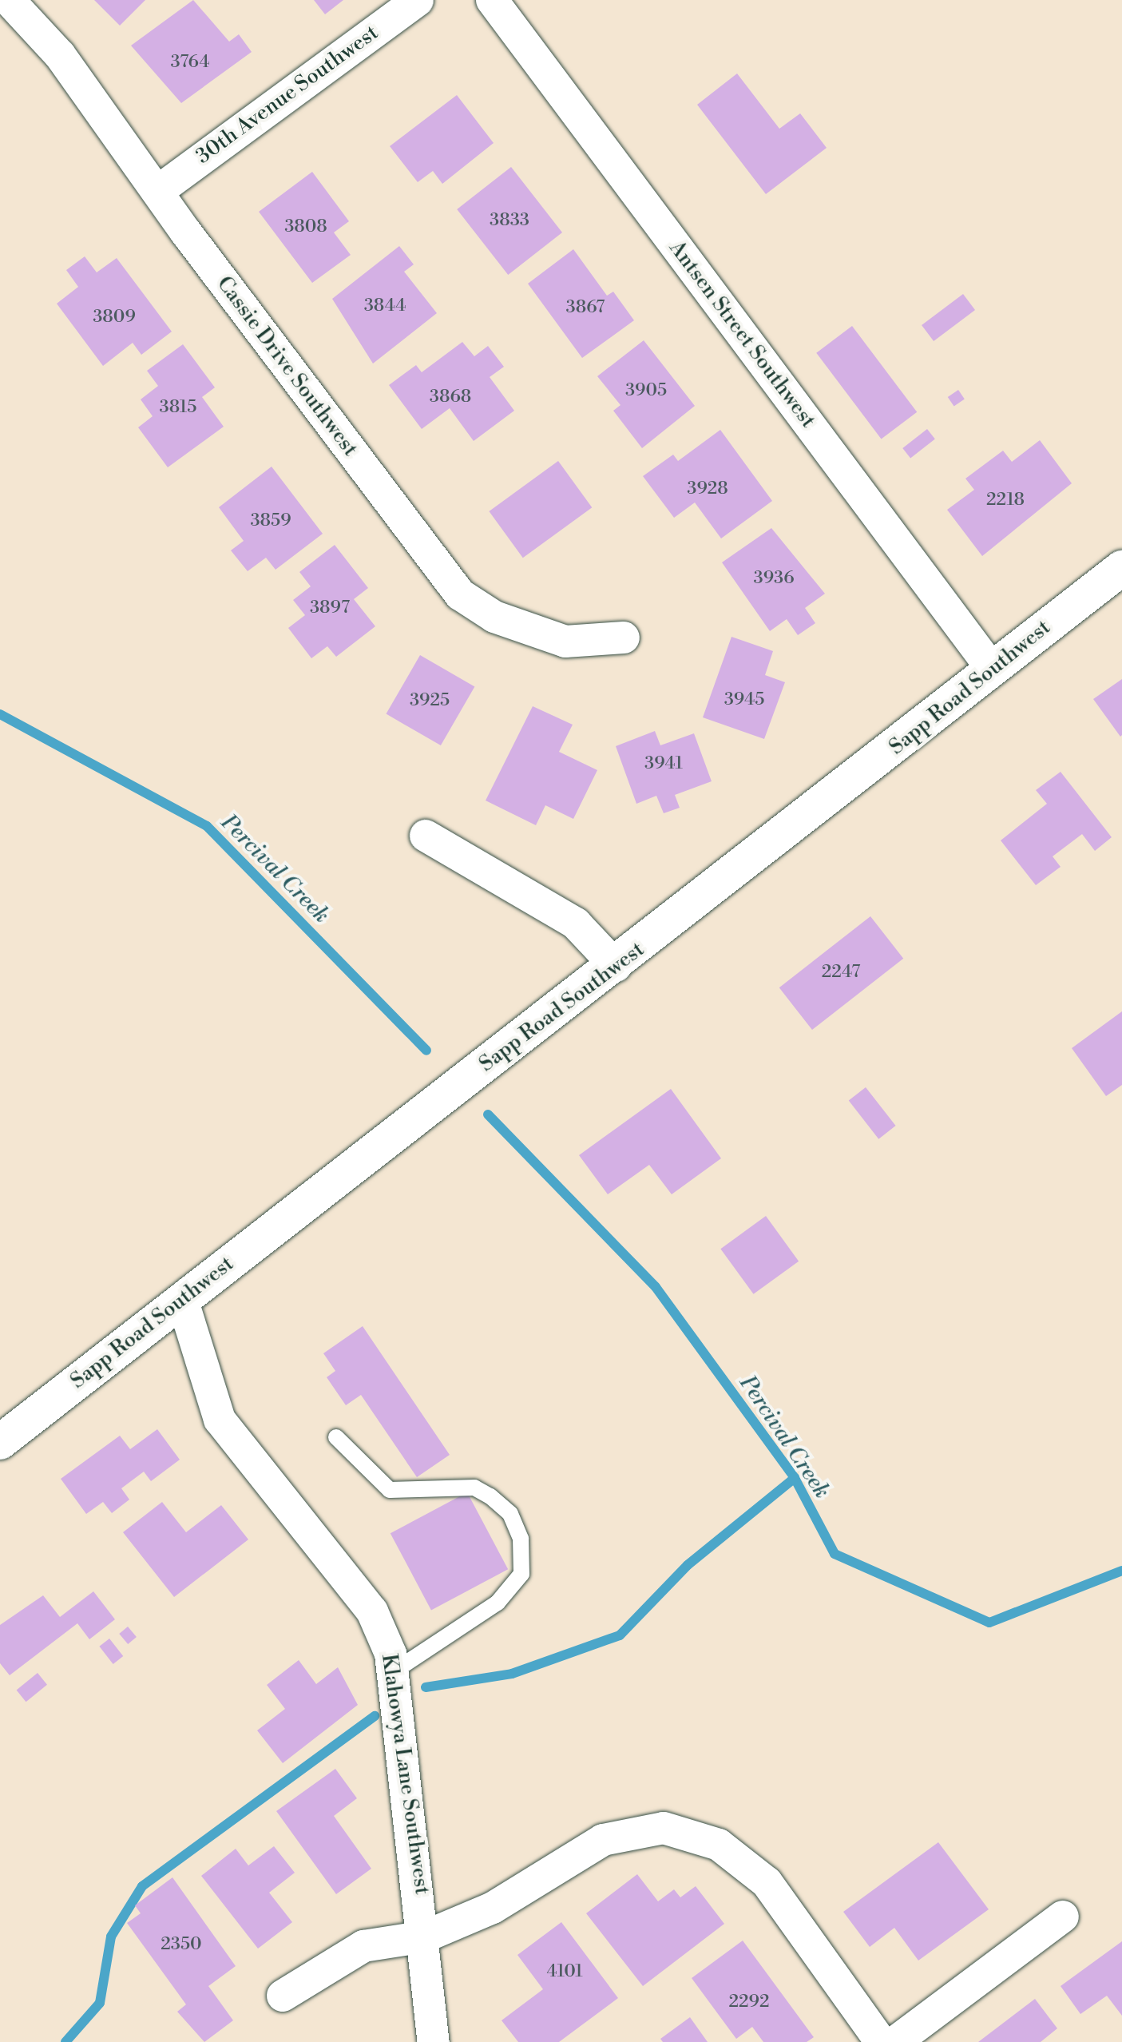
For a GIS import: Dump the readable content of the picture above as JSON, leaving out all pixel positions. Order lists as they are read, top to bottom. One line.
{"streets":{"street":["30th Avenue Southwest","Antsen Street Southwest","Cassie Drive Southwest","Sapp Road Southwest","Klahowya Lane Southwest"]},"crossings":[["30th Avenue Southwest","Cassie Drive Southwest"],["Antsen Street Southwest","Sapp Road Southwest"],["Sapp Road Southwest","Klahowya Lane Southwest"]],"water":["Percival Creek"],"house_numbers":["3764","3833","3808","3844","3867","3809","3905","3868","3815","3928","2218","3859","3936","3897","3945","3925","3941","2247","2350","4101","2292"]}
